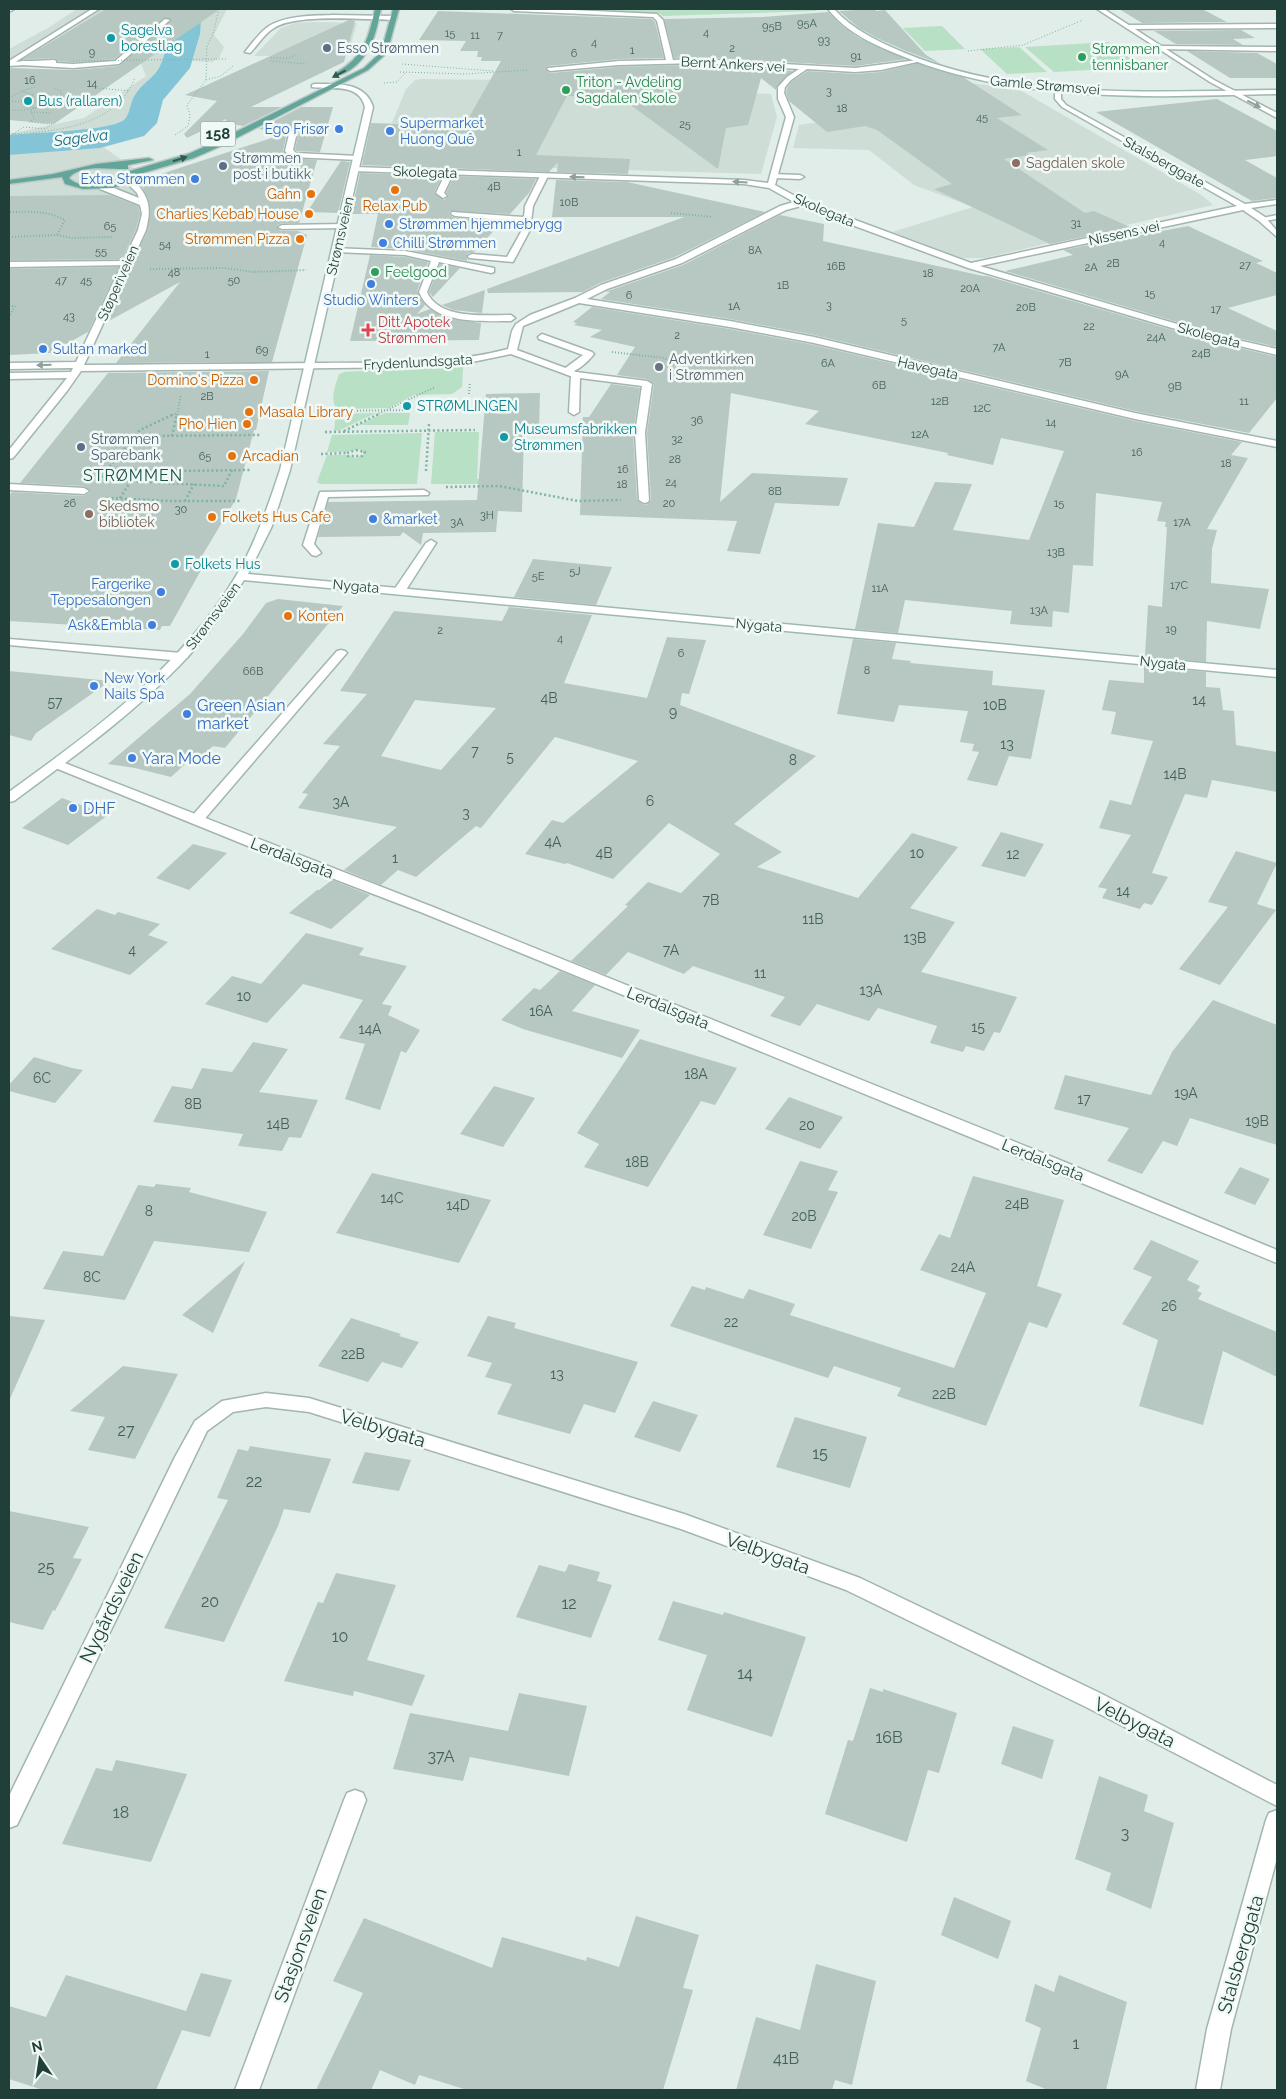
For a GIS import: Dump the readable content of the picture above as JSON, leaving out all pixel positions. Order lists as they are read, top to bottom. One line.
{"streets":{"main road":["158"],"street":["Bernt Ankers vei","Gamle Strømsvei","Stalsberggate","Skolegata","Nissens vei","Strømsveien","Støperiveien","Frydenlundsgata","Havegata","Nygata","Lerdalsgata","Velbygata","Nygårdsveien","Stasjonsveien","Stalsberggata"]},"crossings":[["Bernt Ankers vei","Gamle Strømsvei"],["Gamle Strømsvei","Stalsberggate"],["158","Støperiveien"],["Stalsberggate","Nissens vei"],["Skolegata","Nissens vei"],["Skolegata","Strømsveien"],["Strømsveien","Frydenlundsgata"],["Strømsveien","Nygata"],["Strømsveien","Lerdalsgata"],["Støperiveien","Frydenlundsgata"],["Velbygata","Nygårdsveien"]],"districts":["STRØMMEN"],"water":["Sagelva"],"places":{"other":["Sagelva borestlag","Esso Strømmen","Strømmen tennisbaner","Triton - Avdeling Sagdalen Skole","Bus (rallaren)","Ego Frisør","Supermarket Huong Quê","Sagdalen skole","Strømmen post i butikk","Extra Strømmen","Relax Pub","Gahn","Charlies Kebab House","Strømmen hjemmebrygg","Strømmen Pizza","Chilli Strømmen","Feelgood","Studio Winters","Sultan marked","Adventkirken i Strømmen","Domino's Pizza","STRØMLINGEN","Masala Library","Pho Hien","Museumsfabrikken Strømmen","Strømmen Sparebank","Arcadian","Skedsmo bibliotek","Folkets Hus Cafe","&market","Folkets Hus","Fargerike Teppesalongen","Konten","Ask&Embla","New York Nails Spa","Green Asian market","Yara Mode","DHF"],"health":["Ditt Apotek Strømmen"]},"house_numbers":["95A","95B","4","15","11","7","93","4","2","1","9","6","91","16","14","3","18","45","25","1","4B","10B","31","65","4","54","8A","55","2B","27","16B","2A","48","18","47","45","50","1B","20A","15","6","3","1A","20B","17","43","5","22","2","24A","7A","69","24B","1","7B","6A","9A","6B","9B","2B","12B","11","12C","36","14","12A","32","16","65","28","18","16","24","18","8B","26","20","15","30","3H","3A","17A","13B","5J","5E","17C","11A","13A","19","2","4","6","8","66B","4B","14","57","10B","9","13","7","5","8","14B","6","3A","3","4A","4B","10","12","1","14","7B","11B","13B","4","7A","11","13A","10","16A","15","14A","18A","6C","19A","17","8B","19B","14B","20","18B","14C","24B","14D","8","20B","24A","8C","26","22","22B","13","22B","27","15","22","25","20","12","10","14","16B","37A","18","3","1","41B"],"north":"top"}
